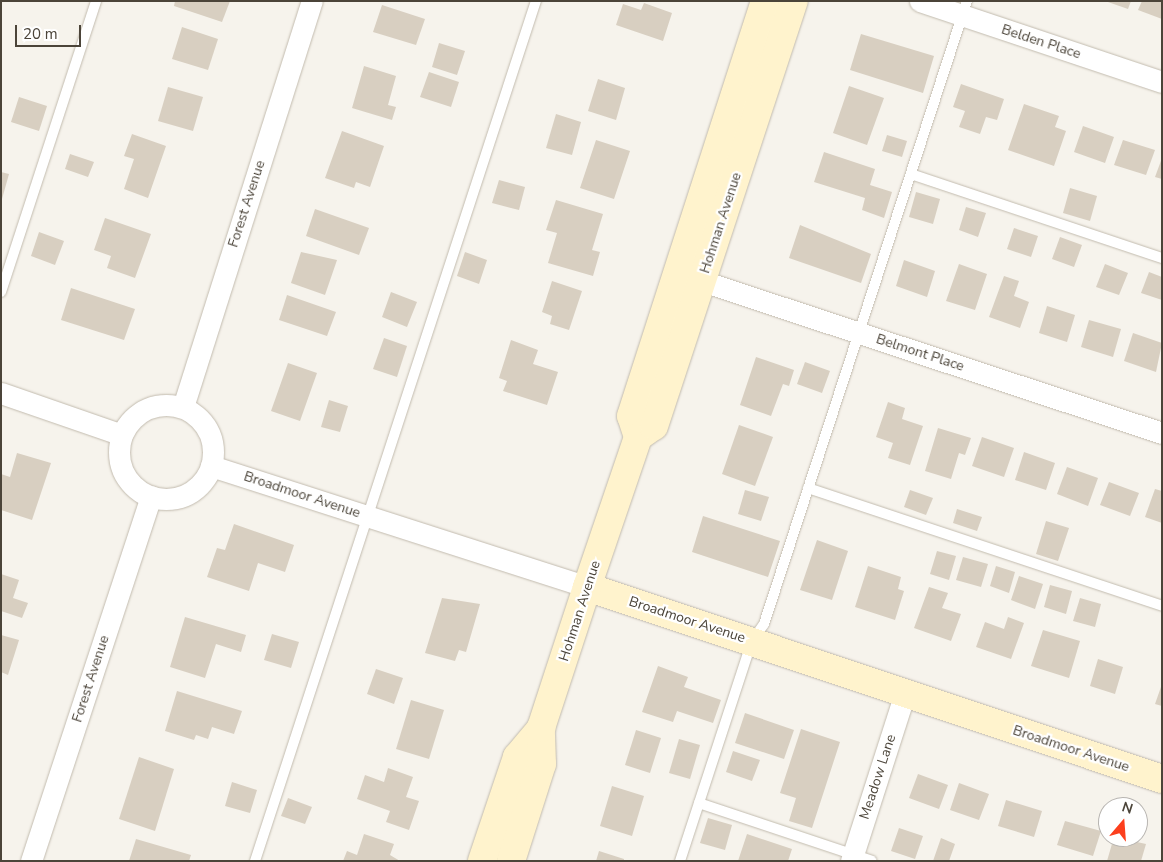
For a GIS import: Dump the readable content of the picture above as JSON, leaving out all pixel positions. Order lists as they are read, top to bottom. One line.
{"streets":{"main road":["Hohman Avenue","Broadmoor Avenue"],"street":["Belden Place","Forest Avenue","Belmont Place","Meadow Lane"]},"crossings":[["Forest Avenue","Broadmoor Avenue"],["Hohman Avenue","Belmont Place"],["Hohman Avenue","Broadmoor Avenue"],["Broadmoor Avenue","Meadow Lane"]],"scale_bar":"20 m","north":"top"}
